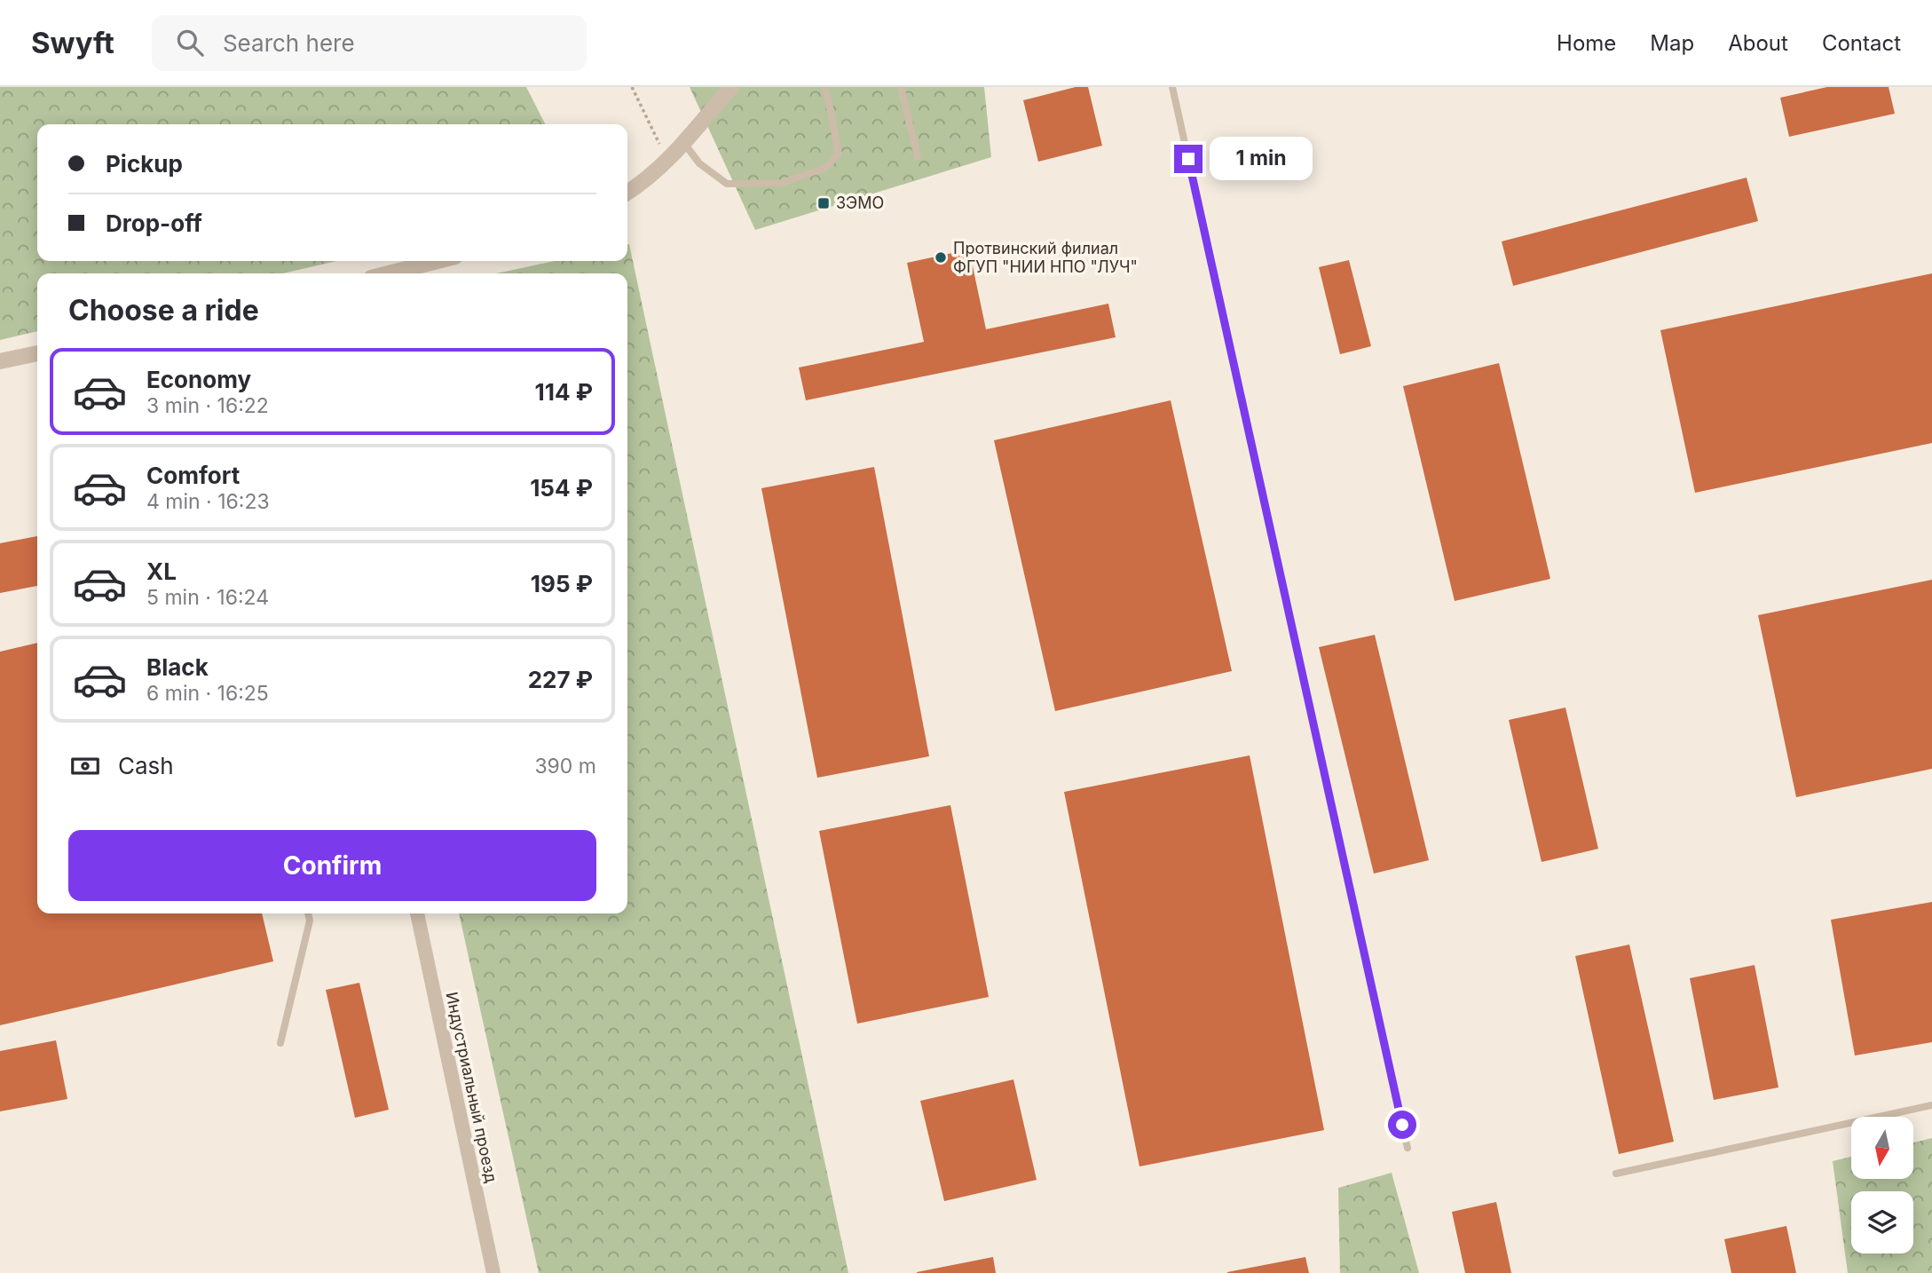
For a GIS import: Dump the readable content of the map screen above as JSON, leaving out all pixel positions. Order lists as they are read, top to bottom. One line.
{"streets":{"street":["Индустриальный проезд"]},"places":{"transit":["ЗЭМО"],"other":["Протвинский филиал ФГУП \"НИИ НПО \"ЛУЧ\""]},"north":"bottom","page":{"header":"Swyft","search":"Search here","nav":["Home","Map","About","Contact"],"banner":["Pickup","Drop-off"],"bubble":"1 min","heading":"Choose a ride","list":[{"name":"Economy","note":"3 min · 16:22","value":"114 ₽"},{"name":"Comfort","note":"4 min · 16:23","value":"154 ₽"},{"name":"XL","note":"5 min · 16:24","value":"195 ₽"},{"name":"Black","note":"6 min · 16:25","value":"227 ₽"}],"pay":["Cash","390 m"],"buttons":"Confirm"}}
